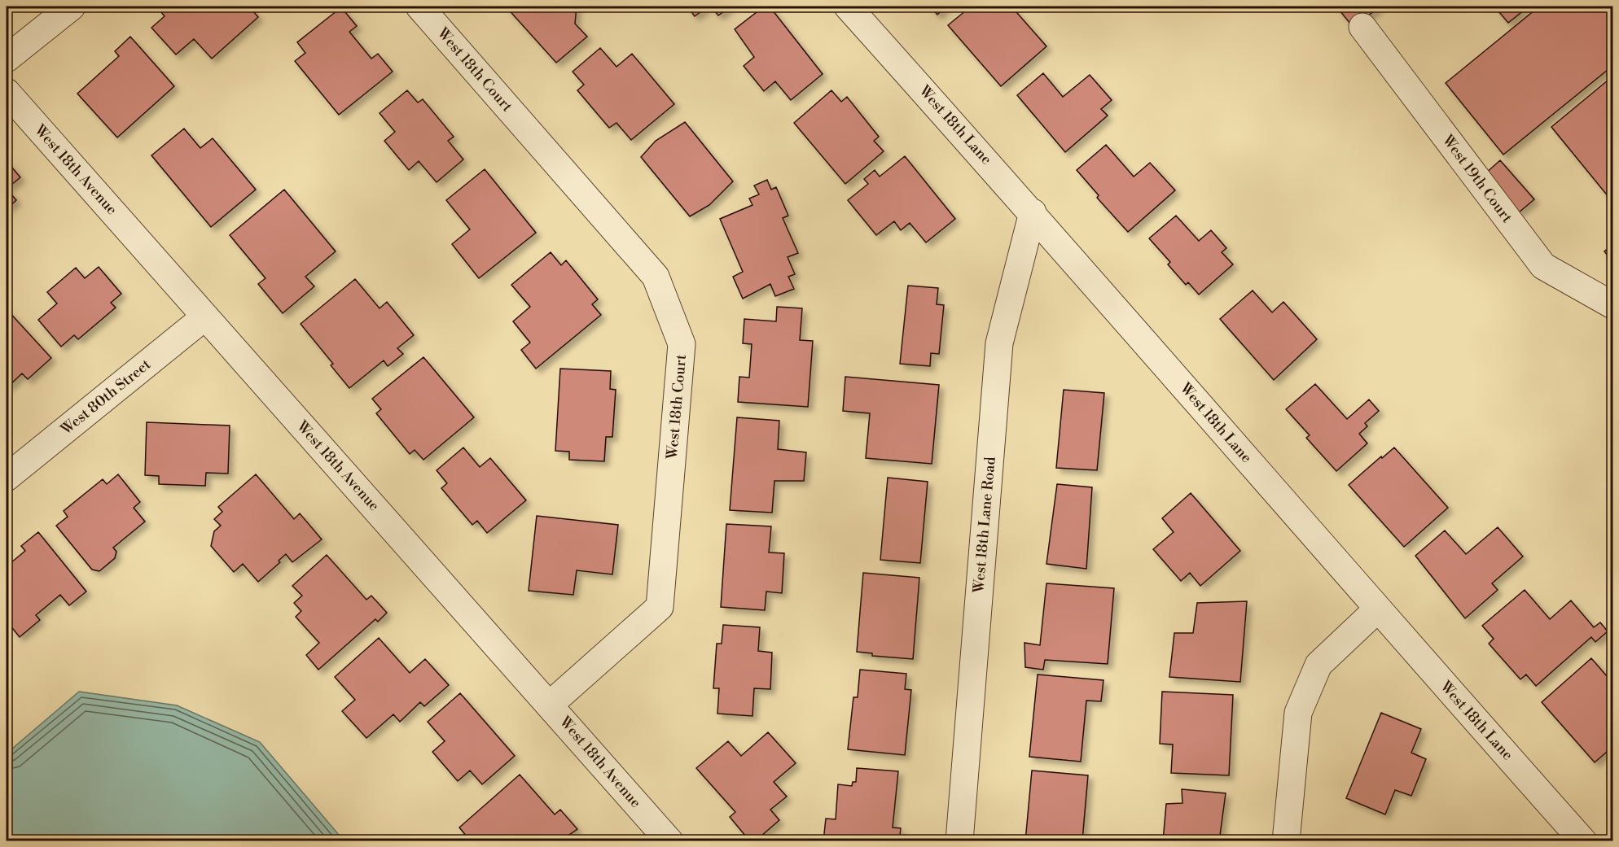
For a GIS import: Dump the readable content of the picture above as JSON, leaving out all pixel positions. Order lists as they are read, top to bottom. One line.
{"streets":{"street":["West 18th Court","West 18th Lane","West 18th Avenue","West 19th Court","West 80th Street","West 18th Lane Road"]},"crossings":[["West 18th Court","West 18th Avenue"],["West 18th Lane","West 18th Lane Road"],["West 18th Avenue","West 80th Street"]]}
